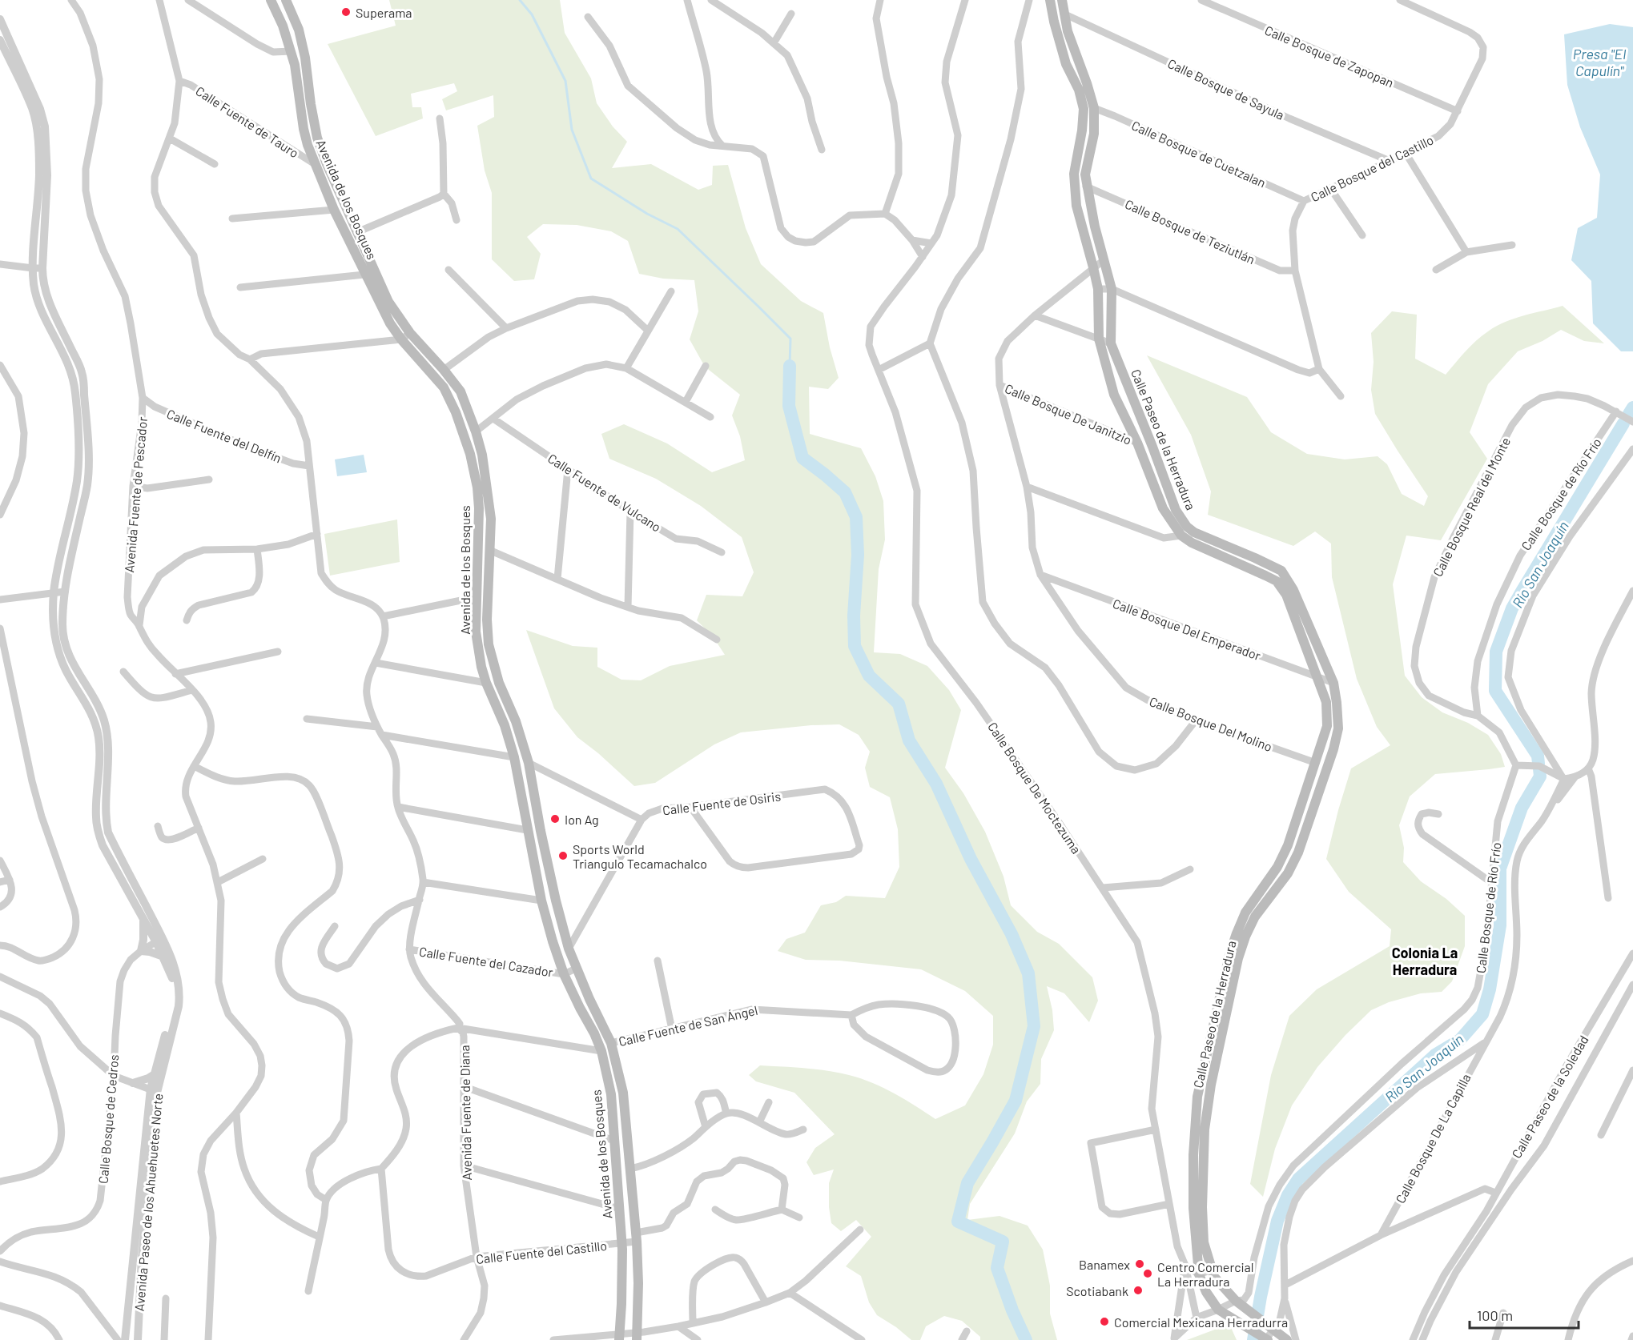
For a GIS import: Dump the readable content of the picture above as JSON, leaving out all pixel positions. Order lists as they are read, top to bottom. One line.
{"streets":{"main road":["Avenida de los Bosques","Calle Paseo de la Herradura"],"street":["Calle Bosque de Zapopan","Calle Bosque de Sayula","Calle Fuente de Tauro","Calle Bosque de Cuetzalan","Calle Bosque del Castillo","Calle Bosque de Teziutlán","Calle Bosque De Janitzio","Calle Fuente del Delfín","Calle Fuente de Vulcano","Calle Bosque de Río Frío","Avenida Fuente de Pescador","Calle Bosque Real del Monte","Calle Bosque Del Emperador","Calle Bosque Del Molino","Calle Bosque De Moctezuma","Calle Fuente de Osiris","Calle Fuente del Cazador","Calle Fuente de San Ángel","Calle Paseo de la Soledad","Avenida Fuente de Diana","Calle Bosque de Cedros","Calle Bosque De La Capilla","Avenida Paseo de los Ahuehuetes Norte","Calle Fuente del Castillo"]},"crossings":[["Calle Bosque de Zapopan","Calle Bosque del Castillo"],["Calle Bosque de Sayula","Calle Bosque del Castillo"],["Calle Bosque de Sayula","Calle Paseo de la Herradura"],["Calle Fuente de Tauro","Avenida de los Bosques"],["Calle Bosque de Cuetzalan","Calle Bosque del Castillo"],["Calle Bosque de Cuetzalan","Calle Paseo de la Herradura"],["Calle Bosque del Castillo","Calle Bosque de Teziutlán"],["Avenida de los Bosques","Calle Fuente del Cazador"],["Avenida de los Bosques","Calle Fuente de San Ángel"],["Avenida de los Bosques","Calle Fuente del Castillo"],["Calle Bosque de Teziutlán","Calle Paseo de la Herradura"],["Calle Bosque De Janitzio","Calle Paseo de la Herradura"],["Calle Bosque De Janitzio","Calle Bosque Del Molino"],["Calle Fuente del Delfín","Avenida Fuente de Pescador"],["Calle Paseo de la Herradura","Calle Bosque de Río Frío"],["Calle Paseo de la Herradura","Calle Bosque Del Emperador"],["Calle Paseo de la Herradura","Calle Bosque Del Molino"],["Calle Bosque de Río Frío","Calle Bosque Real del Monte"],["Calle Bosque de Río Frío","Calle Bosque De La Capilla"],["Calle Bosque Del Emperador","Calle Bosque Del Molino"],["Calle Fuente del Cazador","Avenida Fuente de Diana"],["Avenida Fuente de Diana","Calle Fuente del Castillo"],["Calle Bosque de Cedros","Avenida Paseo de los Ahuehuetes Norte"]],"districts":["Colonia La Herradura"],"water":["Presa \"El Capulín\"","Río San Joaquín"],"places":["Superama","Ion Ag","Sports World Triangulo Tecamachalco","Banamex","Centro Comercial La Herradura","Scotiabank","Comercial Mexicana Herradurra"],"scale_bar":"100 m"}
